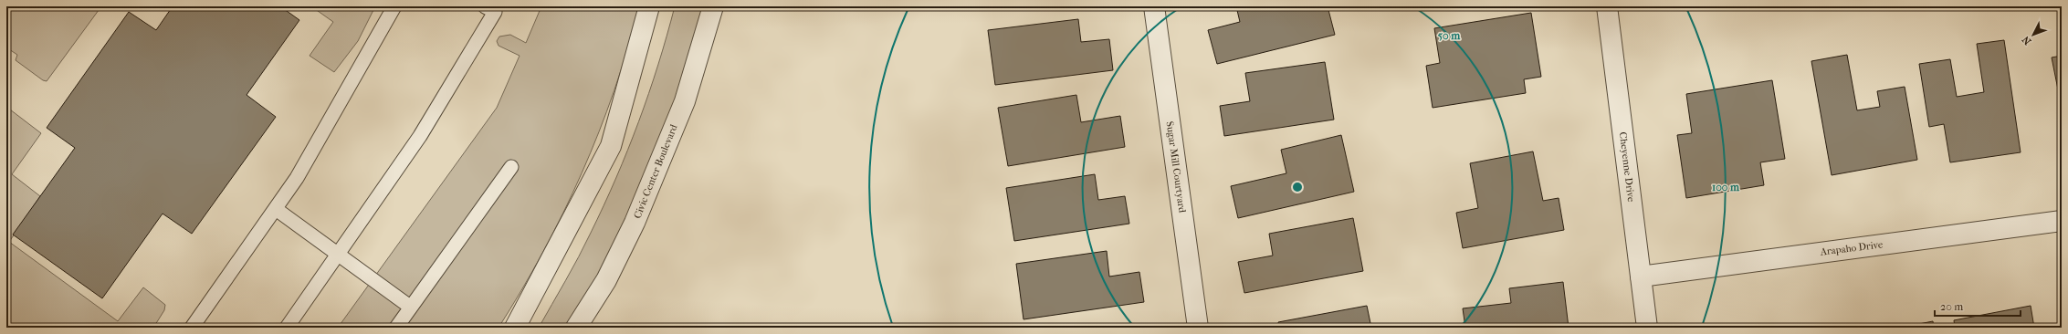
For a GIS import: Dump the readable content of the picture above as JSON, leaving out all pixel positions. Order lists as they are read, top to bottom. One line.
{"streets":{"street":["Sugar Mill Courtyard","Cheyenne Drive","Civic Center Boulevard","Arapaho Drive"]},"crossings":[["Cheyenne Drive","Arapaho Drive"]],"scale_bar":"20 m","north":"bottom left","rings":["50 m","100 m"]}
